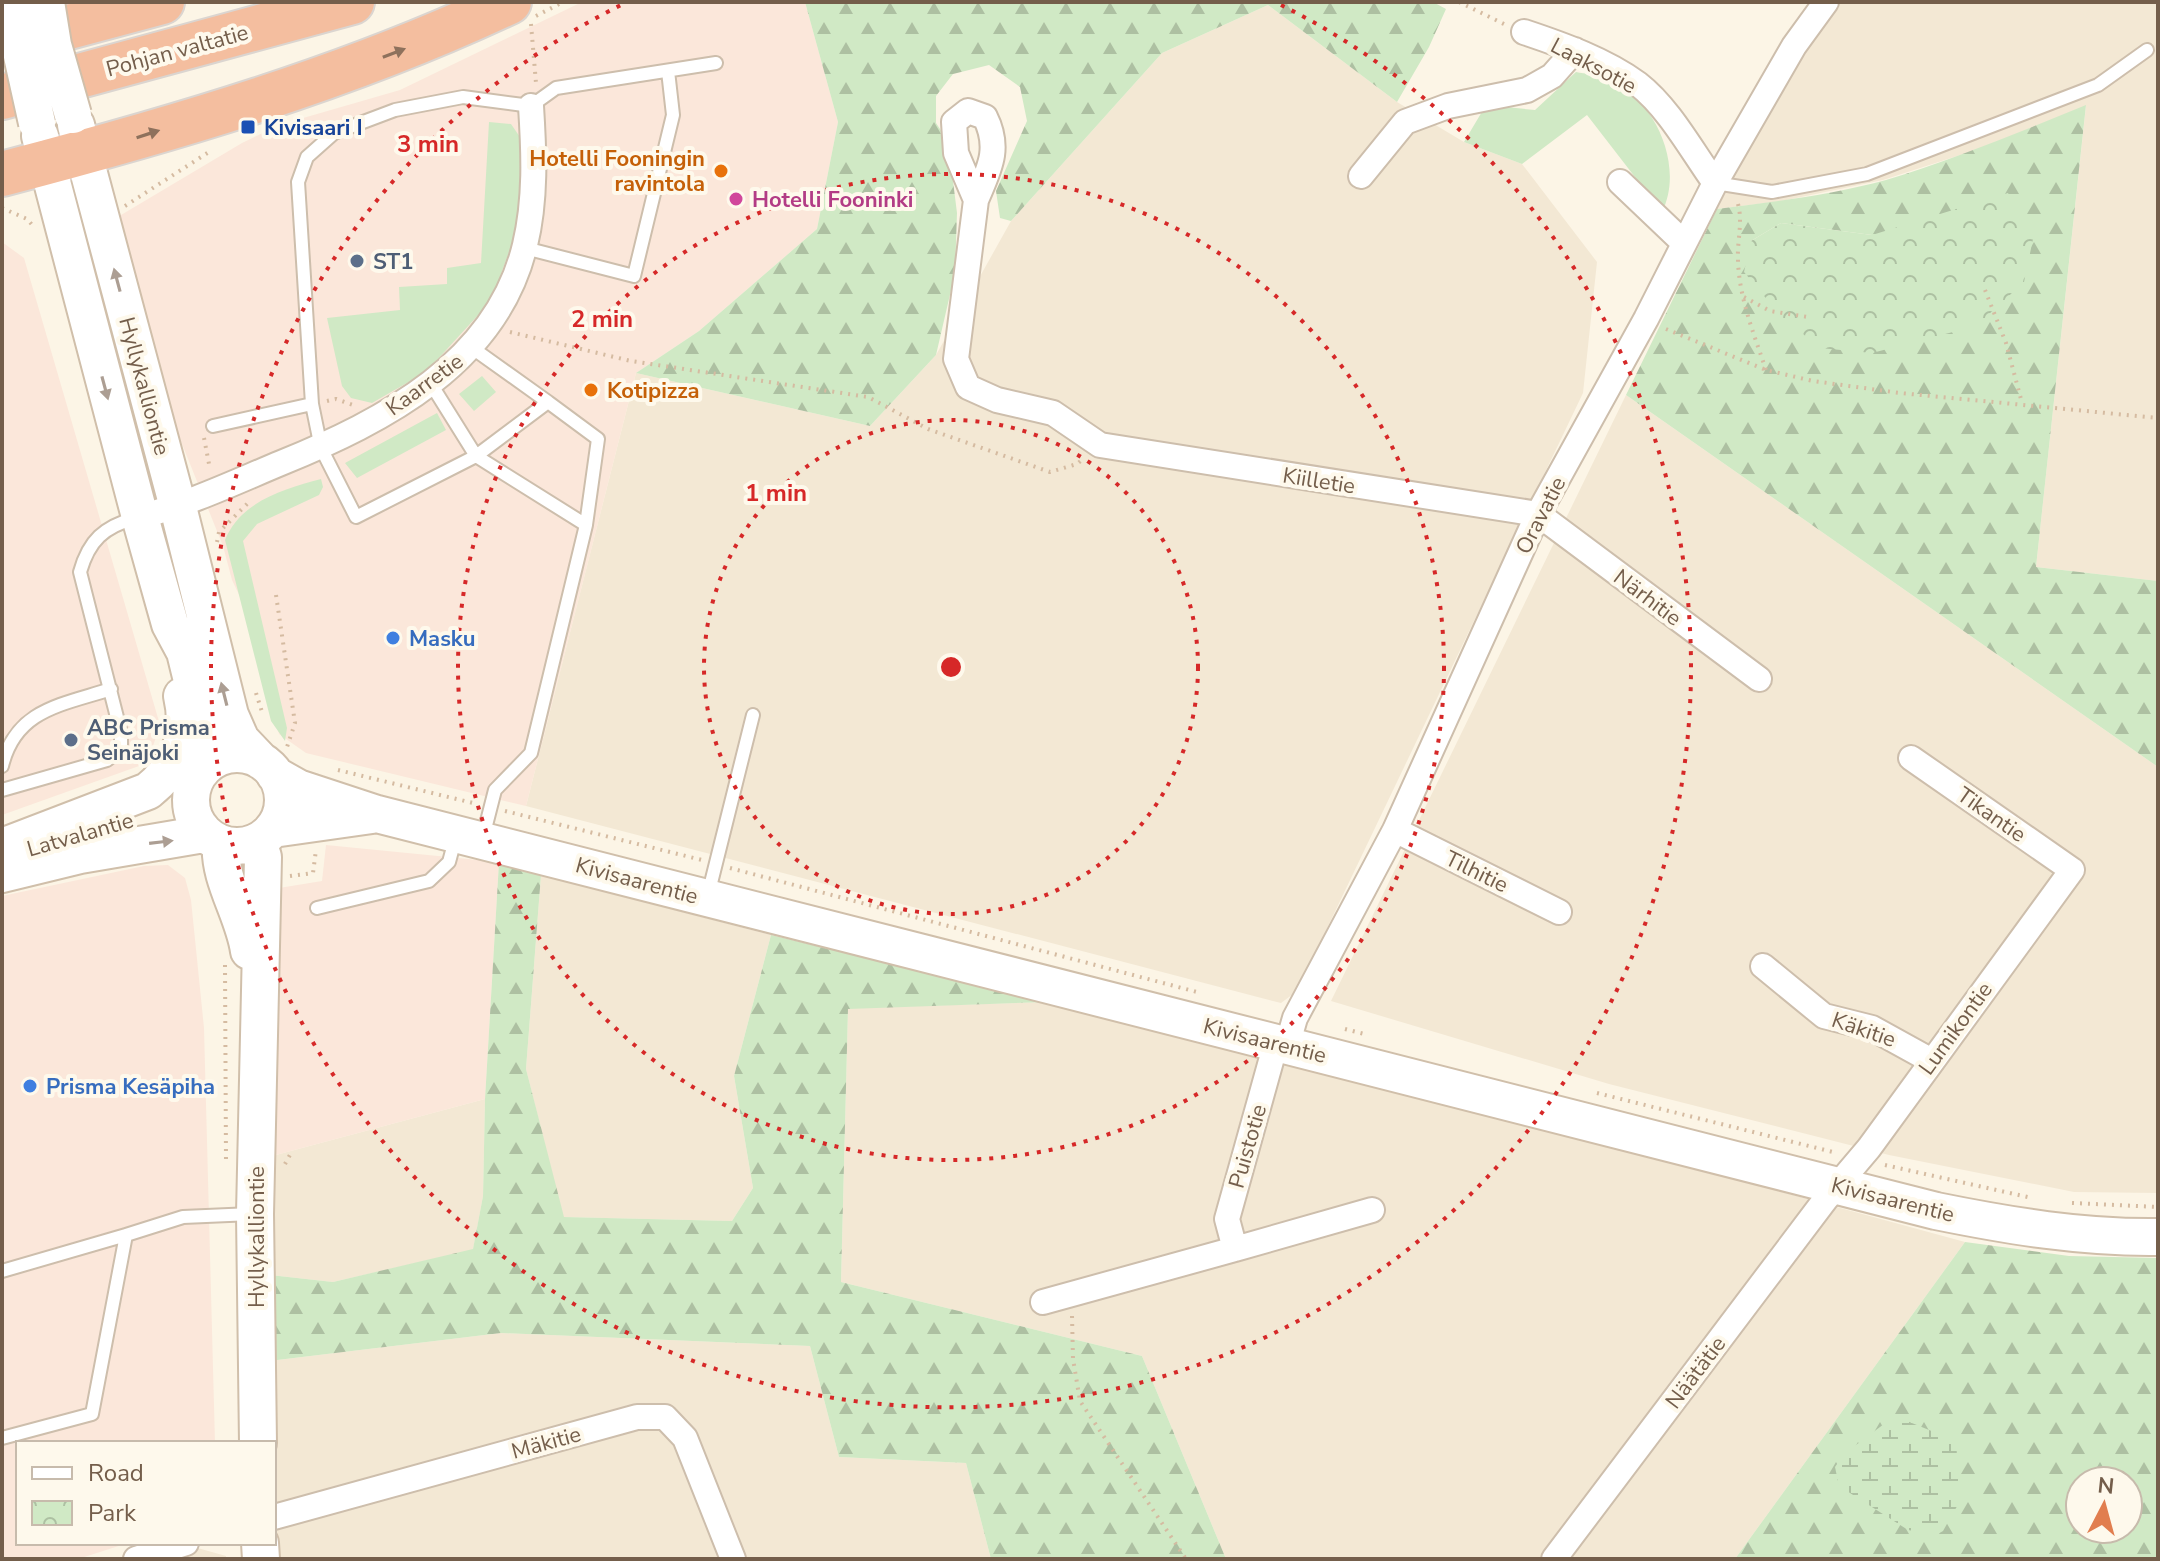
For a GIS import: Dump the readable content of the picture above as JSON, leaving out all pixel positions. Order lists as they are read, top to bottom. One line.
{"streets":{"highway":["Pohjan valtatie"],"main road":["Hyllykalliontie","Latvalantie","Kivisaarentie"],"street":["Laaksotie","Kaarretie","Kiilletie","Oravatie","Närhitie","Tikantie","Tilhitie","Lumikontie","Käkitie","Puistotie","Näätätie","Mäkitie"]},"crossings":[["Laaksotie","Oravatie"],["Kaarretie","Hyllykalliontie"],["Hyllykalliontie","Latvalantie"],["Hyllykalliontie","Kivisaarentie"],["Kiilletie","Oravatie"],["Kiilletie","Närhitie"],["Oravatie","Närhitie"],["Oravatie","Tilhitie"],["Oravatie","Kivisaarentie"],["Oravatie","Puistotie"],["Tikantie","Lumikontie"],["Latvalantie","Kivisaarentie"],["Kivisaarentie","Lumikontie"],["Kivisaarentie","Puistotie"],["Kivisaarentie","Näätätie"],["Lumikontie","Käkitie"],["Lumikontie","Näätätie"]],"places":{"transit":["Kivisaari I"],"other":["Hotelli Fooningin ravintola","Hotelli Fooninki","ST1","Kotipizza","Masku","ABC Prisma Seinäjoki","Prisma Kesäpiha"]},"legend":["Road","Park"],"north":"top","rings":["3 min","2 min","1 min"]}
